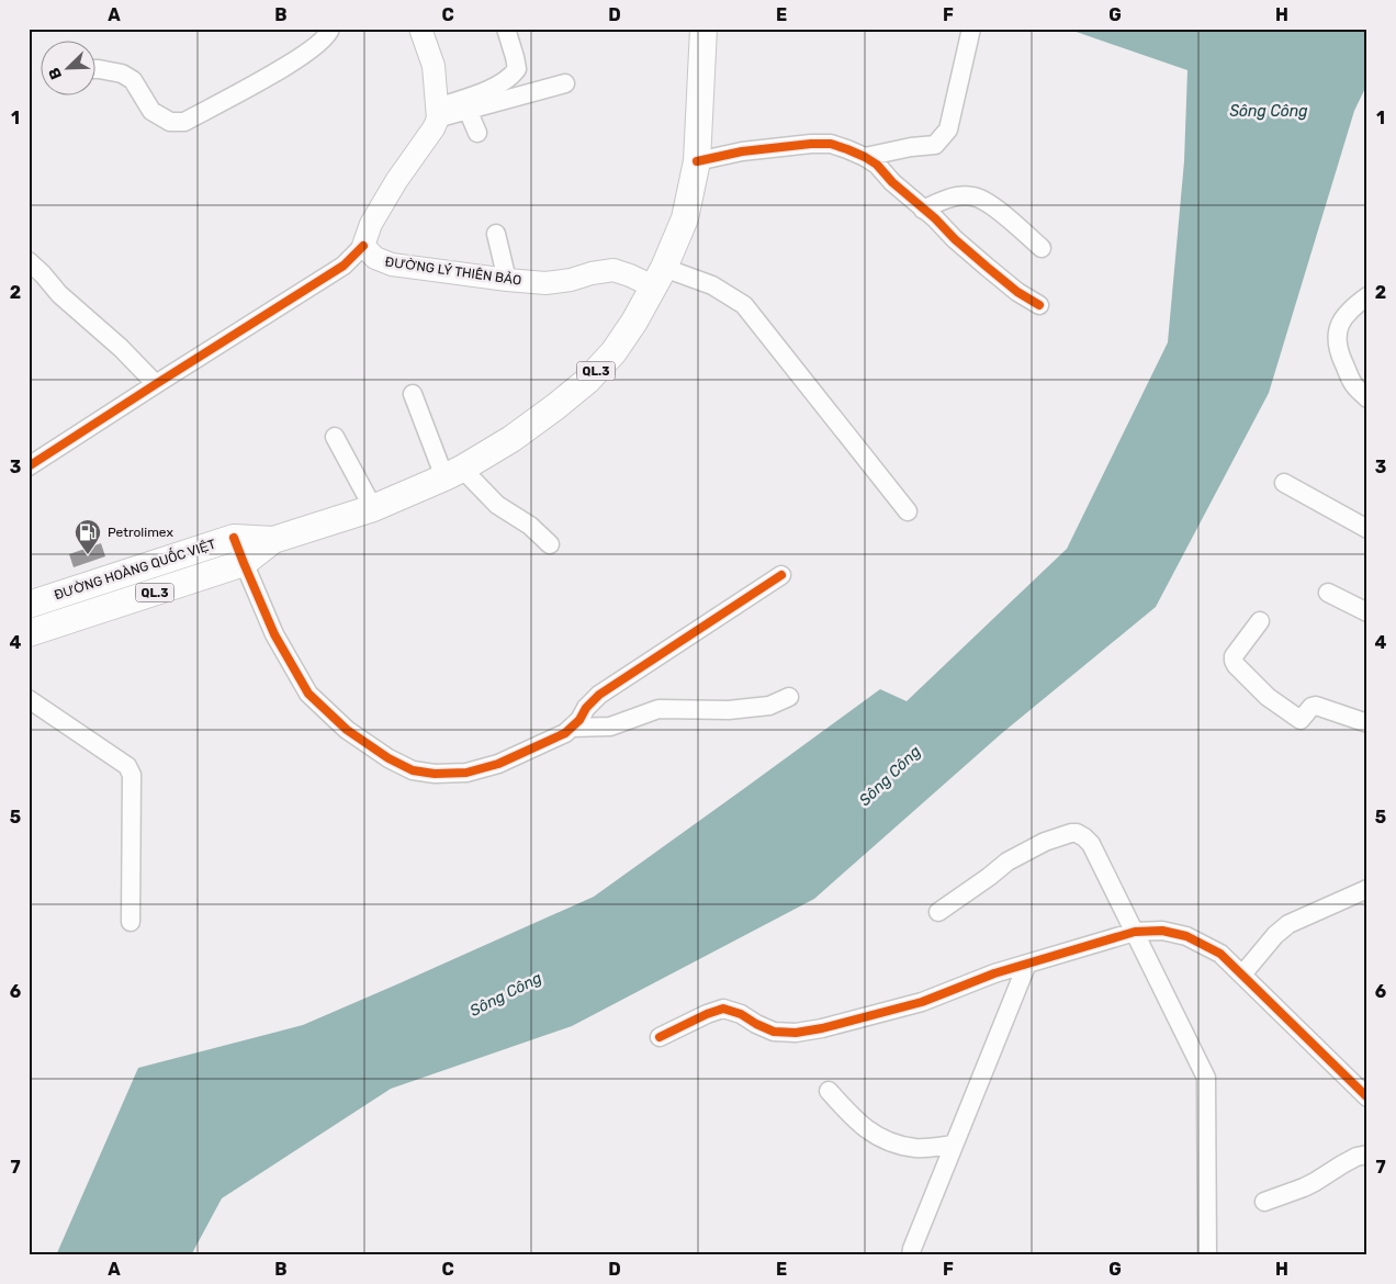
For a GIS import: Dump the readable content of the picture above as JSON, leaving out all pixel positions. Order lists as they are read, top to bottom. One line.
{"streets":{"highway":["QL.3","ĐƯỜNG HOÀNG QUỐC VIỆT"],"main road":["ĐƯỜNG LÝ THIÊN BẢO"]},"crossings":[["ĐƯỜNG LÝ THIÊN BẢO","ĐƯỜNG HOÀNG QUỐC VIỆT"]],"water":["Sông Công"],"places":{"fuel station":["Petrolimex"]},"north":"bottom left","grid":{"columns":["A","B","C","D","E","F","G","H"],"rows":["1","2","3","4","5","6","7"]}}
